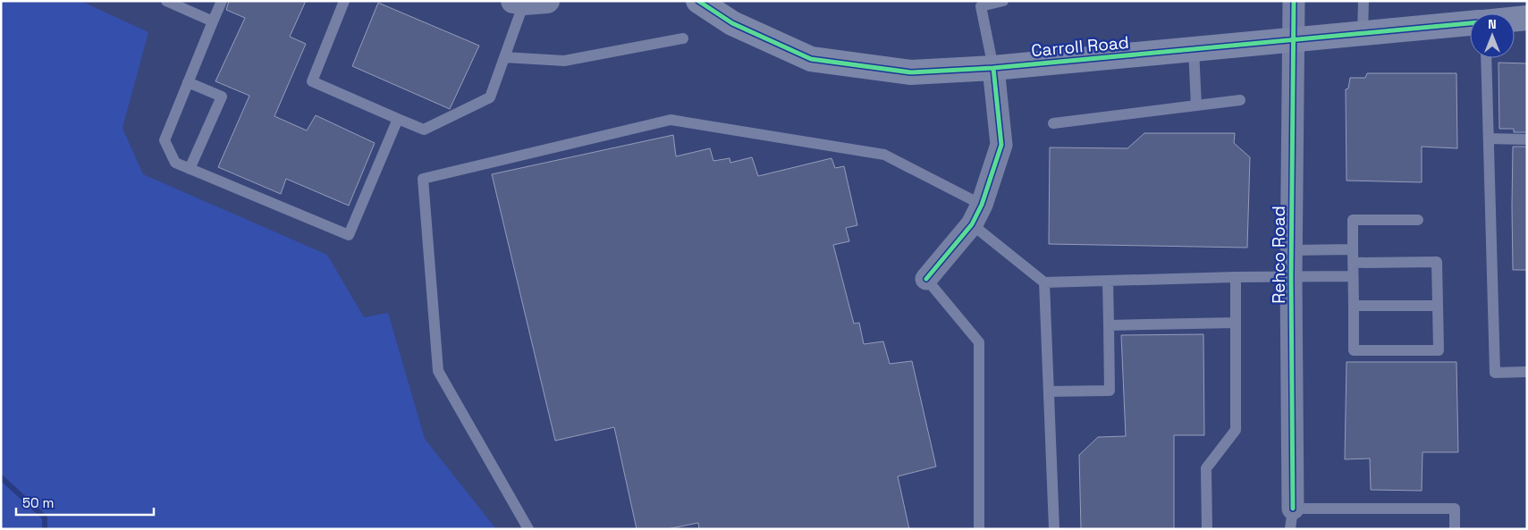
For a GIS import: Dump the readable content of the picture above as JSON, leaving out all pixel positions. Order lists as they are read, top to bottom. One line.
{"streets":{"main road":["Carroll Road"],"street":["Rehco Road"]},"crossings":[["Carroll Road","Rehco Road"]],"scale_bar":"50 m","north":"top"}
